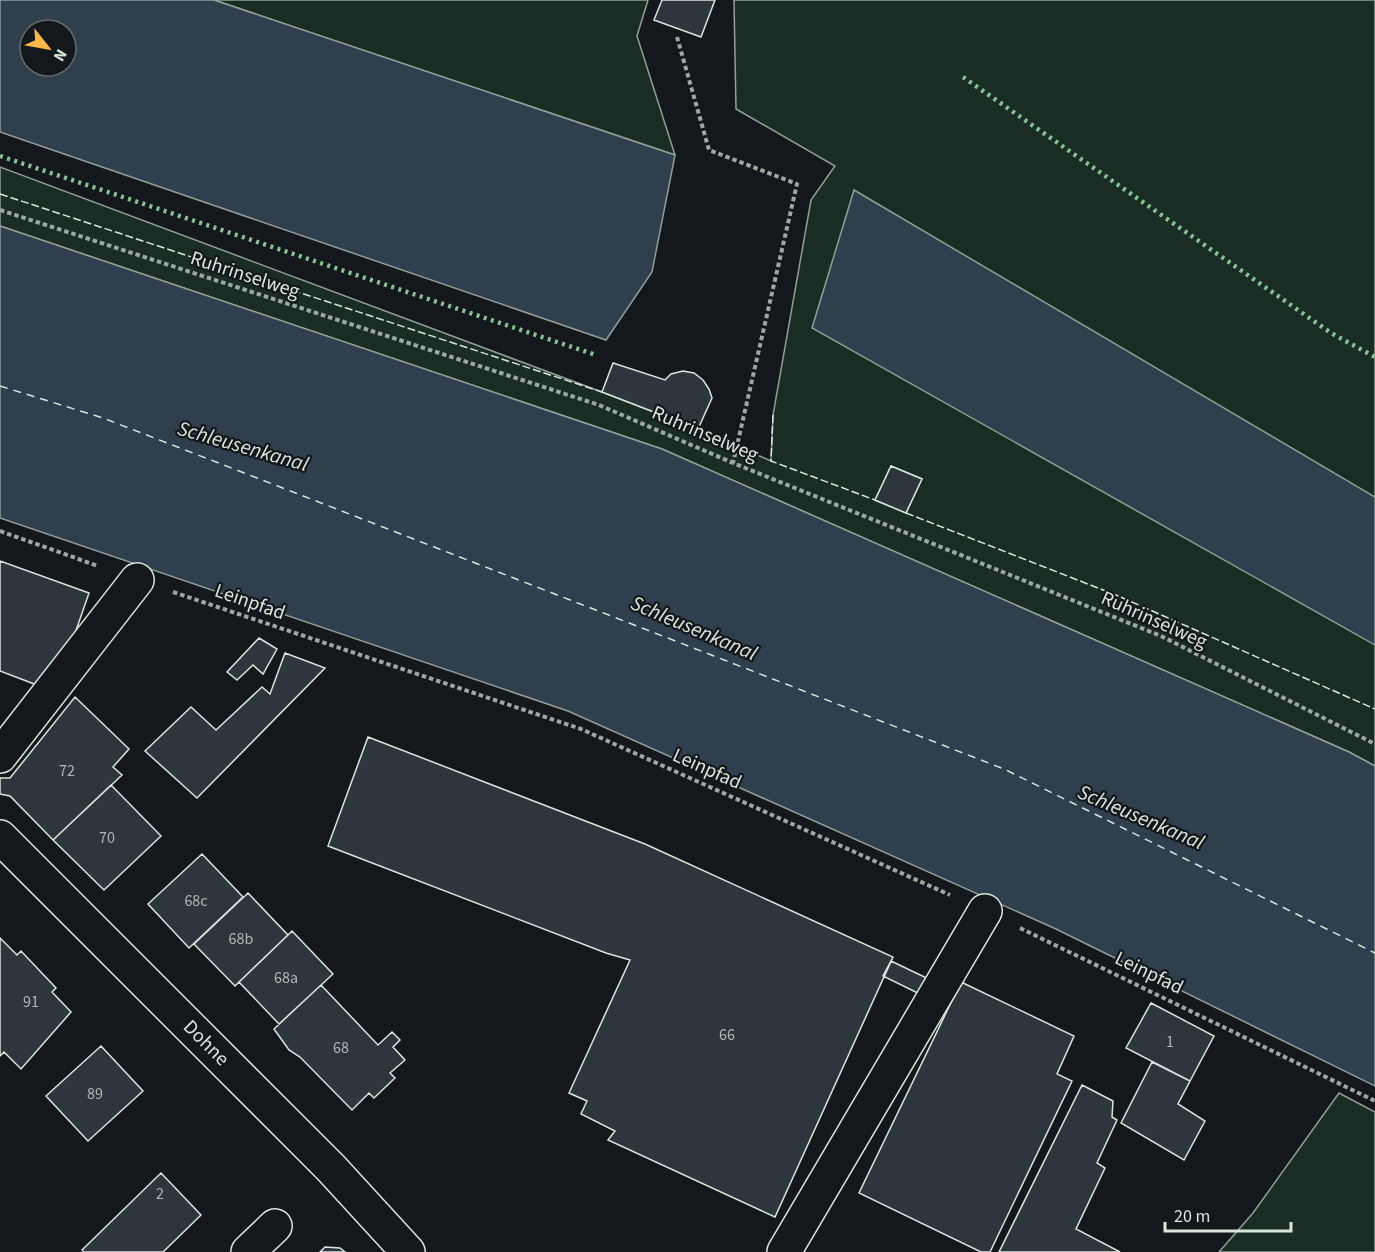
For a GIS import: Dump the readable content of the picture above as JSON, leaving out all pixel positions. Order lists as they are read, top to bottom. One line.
{"streets":{"street":["Dohne"],"path":["Ruhrinselweg","Leinpfad"]},"water":["Schleusenkanal"],"house_numbers":["72","70","68c","68b","68a","91","66","1","68","89","2"],"scale_bar":"20 m","north":"bottom right"}
